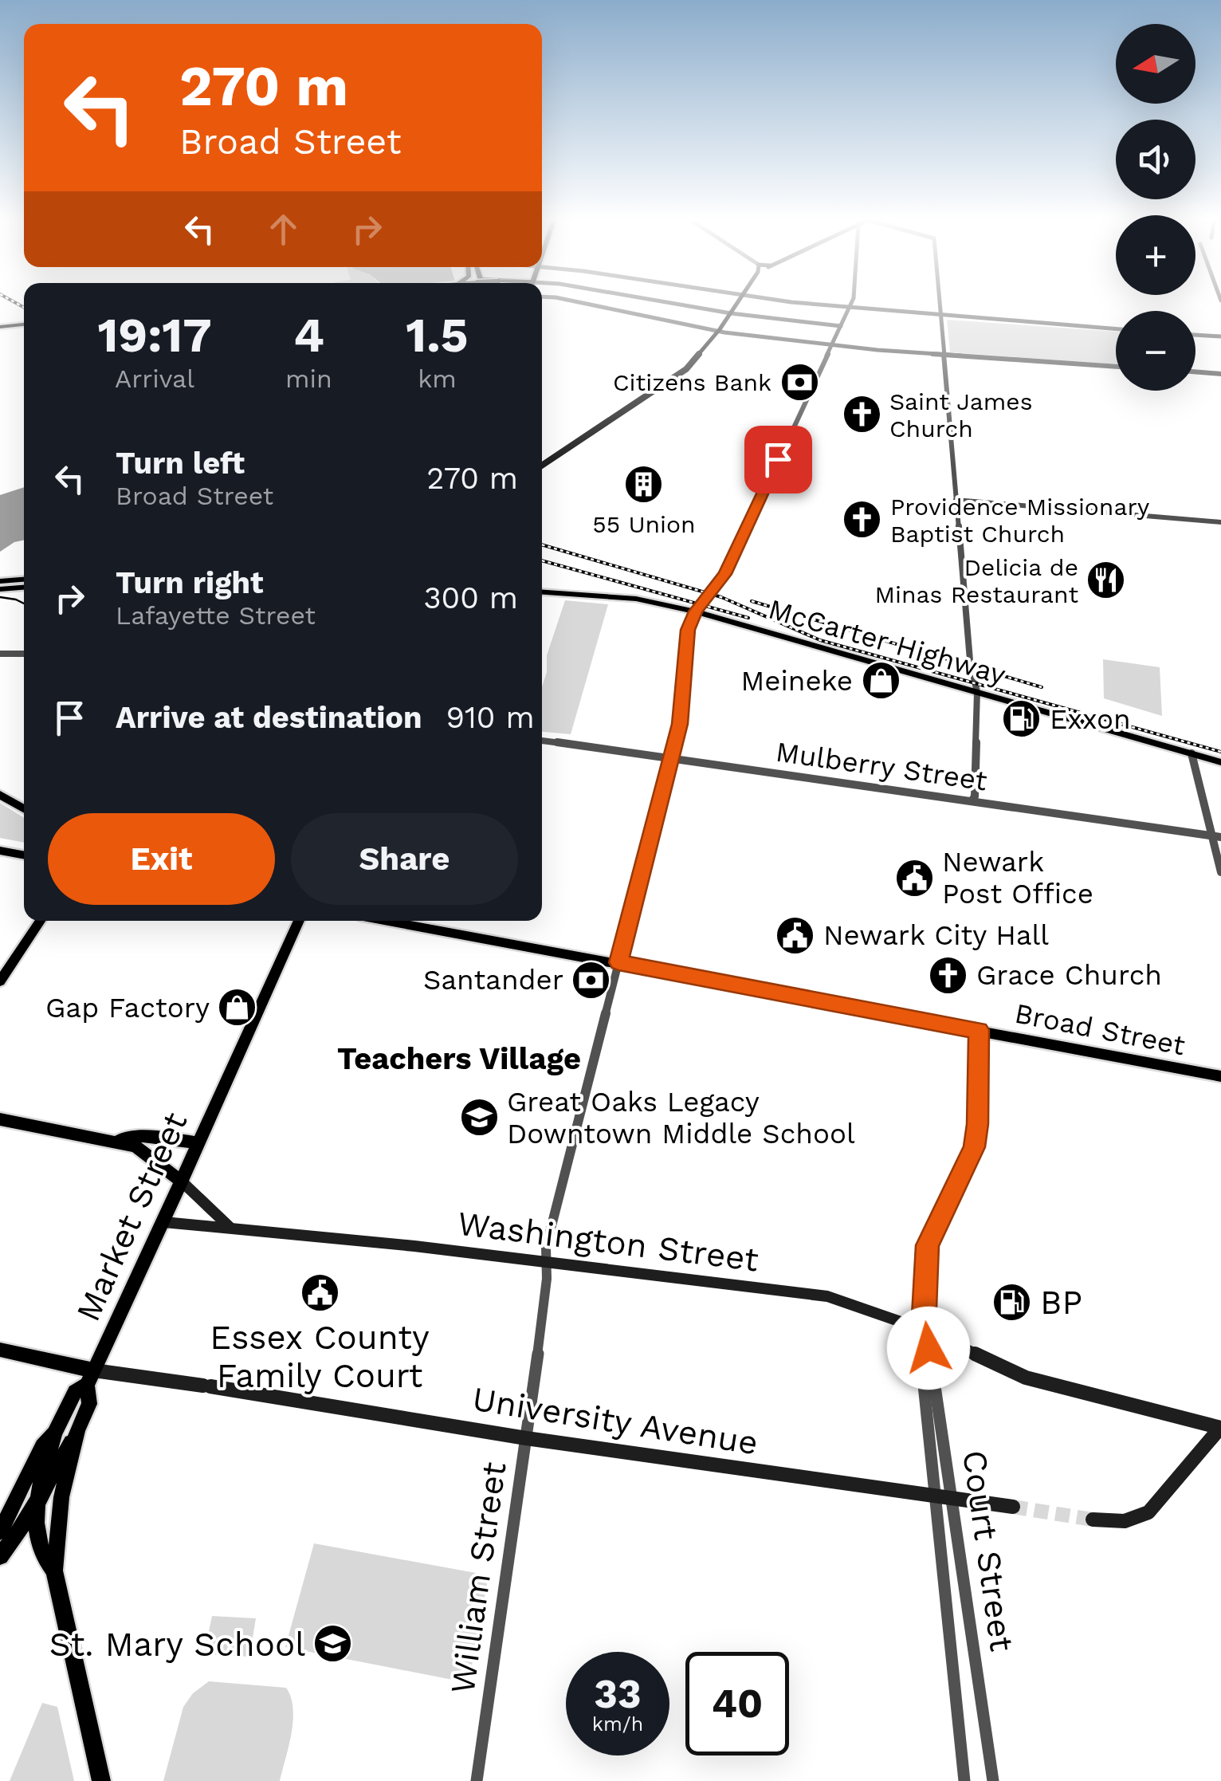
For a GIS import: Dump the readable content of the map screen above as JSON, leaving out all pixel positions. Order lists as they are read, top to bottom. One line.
{"streets":{"main road":["McCarter Highway","Broad Street","Market Street","Washington Street","University Avenue"],"street":["Mulberry Street","Court Street","William Street"]},"crossings":[["McCarter Highway","William Street"],["Mulberry Street","William Street"],["Broad Street","Court Street"],["Broad Street","William Street"],["Market Street","Washington Street"],["Market Street","University Avenue"],["Washington Street","Court Street"],["Washington Street","William Street"],["University Avenue","Court Street"],["University Avenue","William Street"]],"districts":["Teachers Village"],"places":{"bank":["Citizens Bank","Santander"],"church":["Saint James Church","Providence Missionary Baptist Church","Grace Church"],"building":["55 Union"],"restaurant":["Delicia de Minas Restaurant"],"shop":["Meineke","Gap Factory"],"fuel station":["Exxon","BP"],"public building":["Newark Post Office","Newark City Hall","Essex County Family Court"],"school or university":["Great Oaks Legacy Downtown Middle School","St. Mary School"]},"north":"left","page":{"map_buttons":["+","−"],"turn":["270 m","Broad Street"],"eta":["19:17","Arrival","4","min","1.5","km"],"list":[{"name":"Turn left","note":"Broad Street","value":"270 m"},{"name":"Turn right","note":"Lafayette Street","value":"300 m"},{"name":"Arrive at destination","value":"910 m"}],"buttons":["Exit","Share"],"speed":"33 km/h","limit":"40"}}
